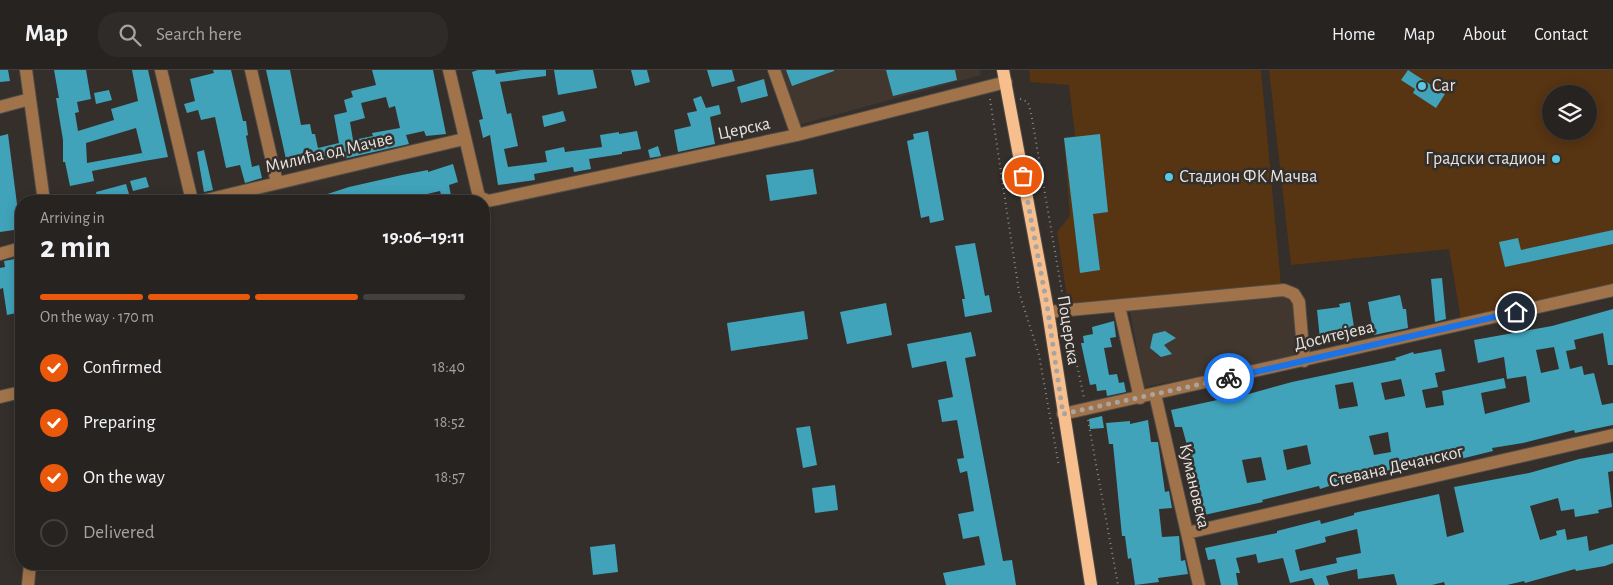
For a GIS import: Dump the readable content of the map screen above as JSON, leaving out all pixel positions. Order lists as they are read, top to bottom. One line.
{"streets":{"main road":["Поцерска"],"street":["Церска","Милића од Мачве","Доситејева","Стевана Дечанског","Кумановска"]},"crossings":[["Церска","Милића од Мачве"],["Церска","Поцерска"],["Поцерска","Доситејева"],["Доситејева","Кумановска"],["Стевана Дечанског","Кумановска"]],"places":["Car","Градски стадион","Стадион ФК Мачва"],"page":{"header":"Map","search":"Search here","nav":["Home","Map","About","Contact"],"heading":["2 min","Arriving in","19:06–19:11"],"bar":"On the way · 170 m","list":[["Confirmed","18:40"],["Preparing","18:52"],["On the way","18:57"],"Delivered"]}}
